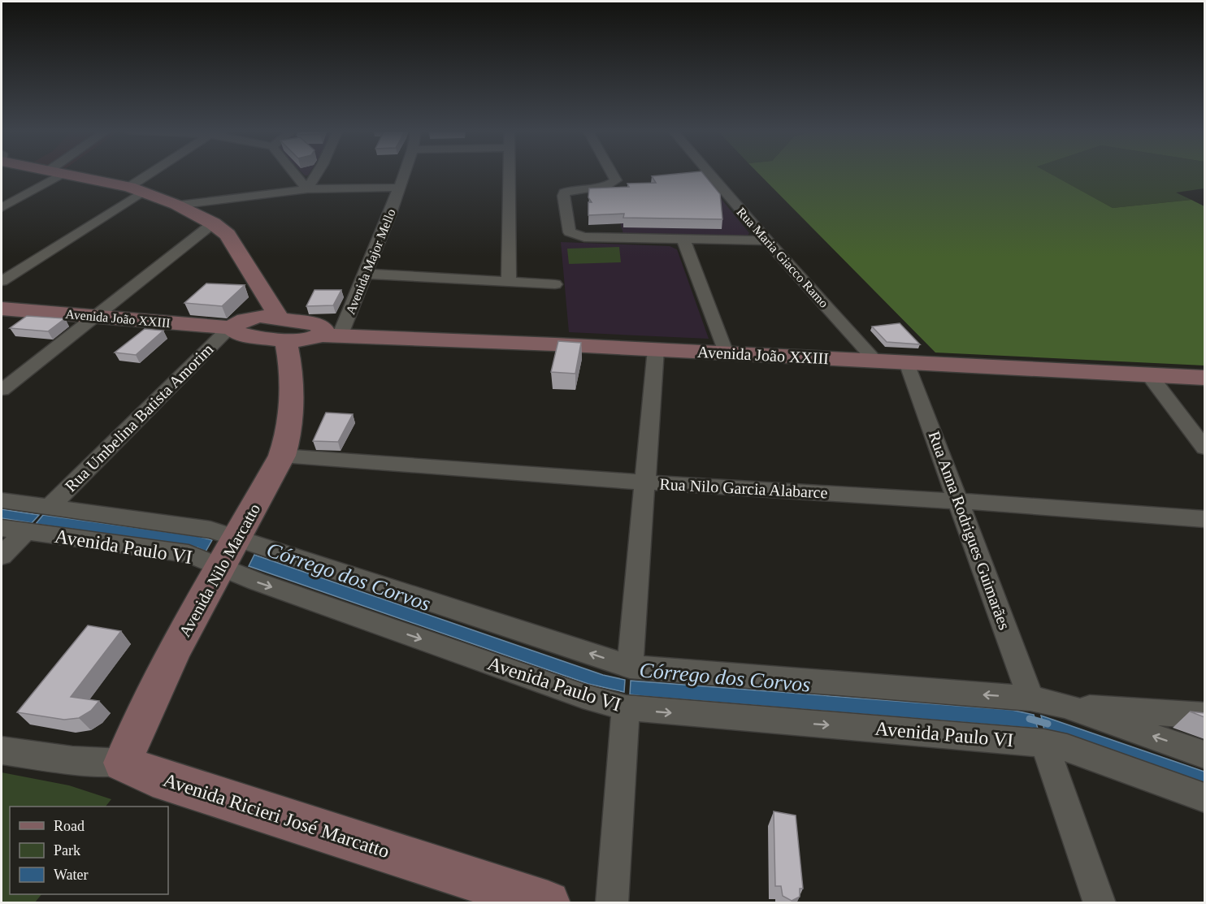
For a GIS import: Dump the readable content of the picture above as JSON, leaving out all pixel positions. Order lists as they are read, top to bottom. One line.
{"streets":{"main road":["Avenida João XXIII","Avenida Nilo Marcatto","Avenida Ricieri José Marcatto"],"street":["Rua Maria Giacco Ramo","Avenida Major Mello","Rua Umbelina Batista Amorim","Rua Nilo Garcia Alabarce","Rua Anna Rodrigues Guimarães","Avenida Paulo VI"]},"crossings":[["Rua Maria Giacco Ramo","Avenida João XXIII"],["Avenida Major Mello","Avenida João XXIII"],["Avenida Major Mello","Avenida Nilo Marcatto"],["Avenida João XXIII","Rua Umbelina Batista Amorim"],["Avenida João XXIII","Rua Anna Rodrigues Guimarães"],["Avenida João XXIII","Avenida Nilo Marcatto"],["Rua Umbelina Batista Amorim","Avenida Paulo VI"],["Rua Nilo Garcia Alabarce","Rua Anna Rodrigues Guimarães"],["Rua Nilo Garcia Alabarce","Avenida Nilo Marcatto"],["Rua Anna Rodrigues Guimarães","Avenida Paulo VI"],["Avenida Paulo VI","Avenida Nilo Marcatto"],["Avenida Nilo Marcatto","Avenida Ricieri José Marcatto"]],"water":["Córrego dos Corvos"],"legend":["Road","Park","Water"]}
